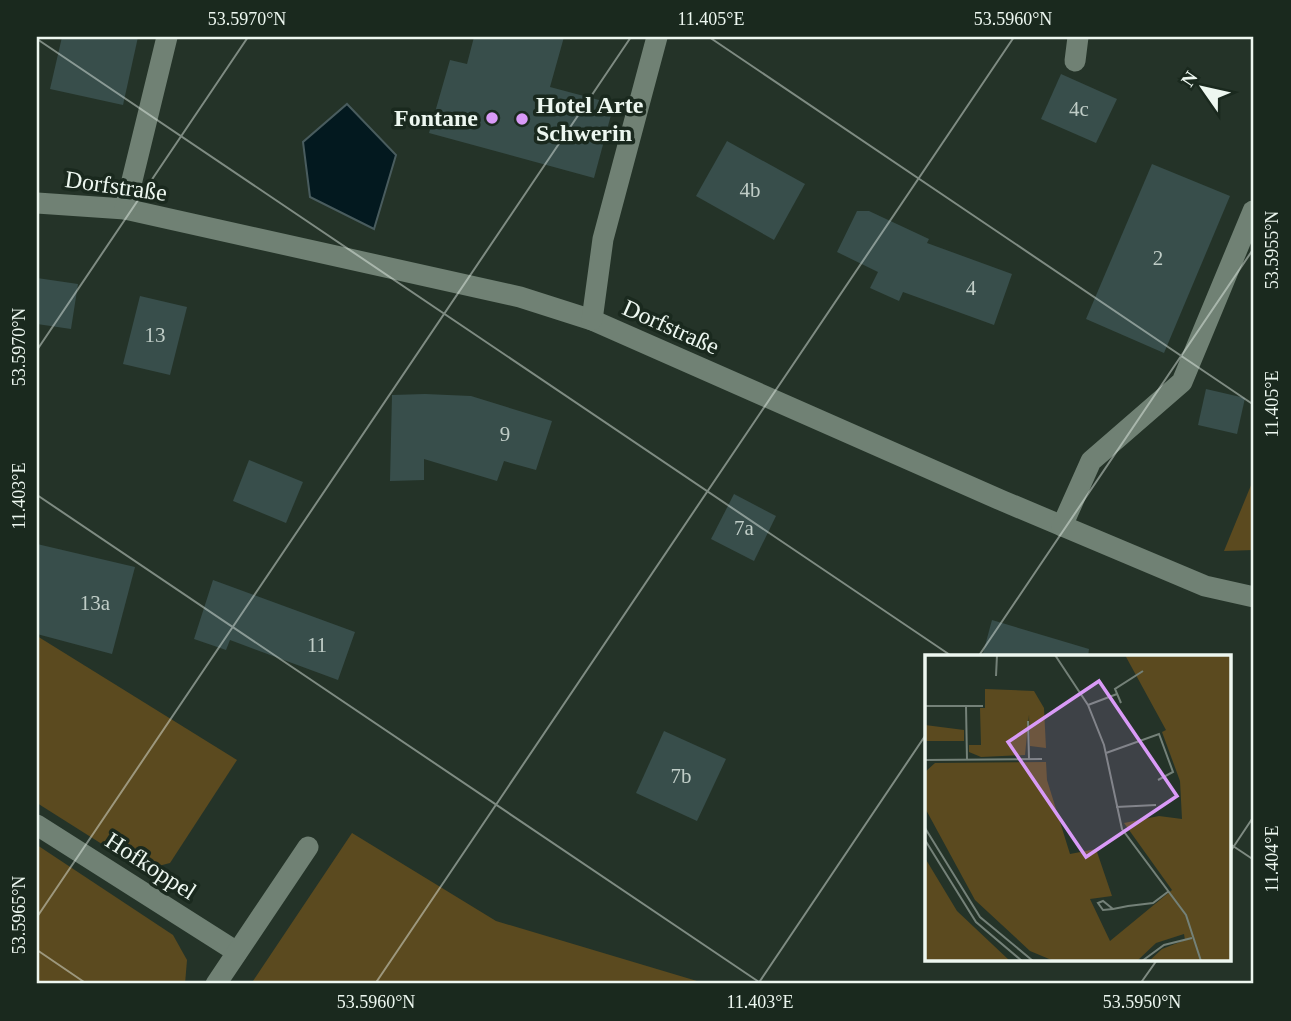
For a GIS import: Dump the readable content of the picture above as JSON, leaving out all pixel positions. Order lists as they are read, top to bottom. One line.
{"streets":{"street":["Dorfstraße","Hofkoppel"]},"places":["Fontane","Hotel Arte Schwerin"],"house_numbers":["4c","4b","2","4","13","9","7a","13a","11","7b"],"north":"top left","coordinates":["53.5970°N","11.405°E","53.5960°N","53.5955°N","11.403°E","11.404°E","53.5965°N","53.5950°N"]}
